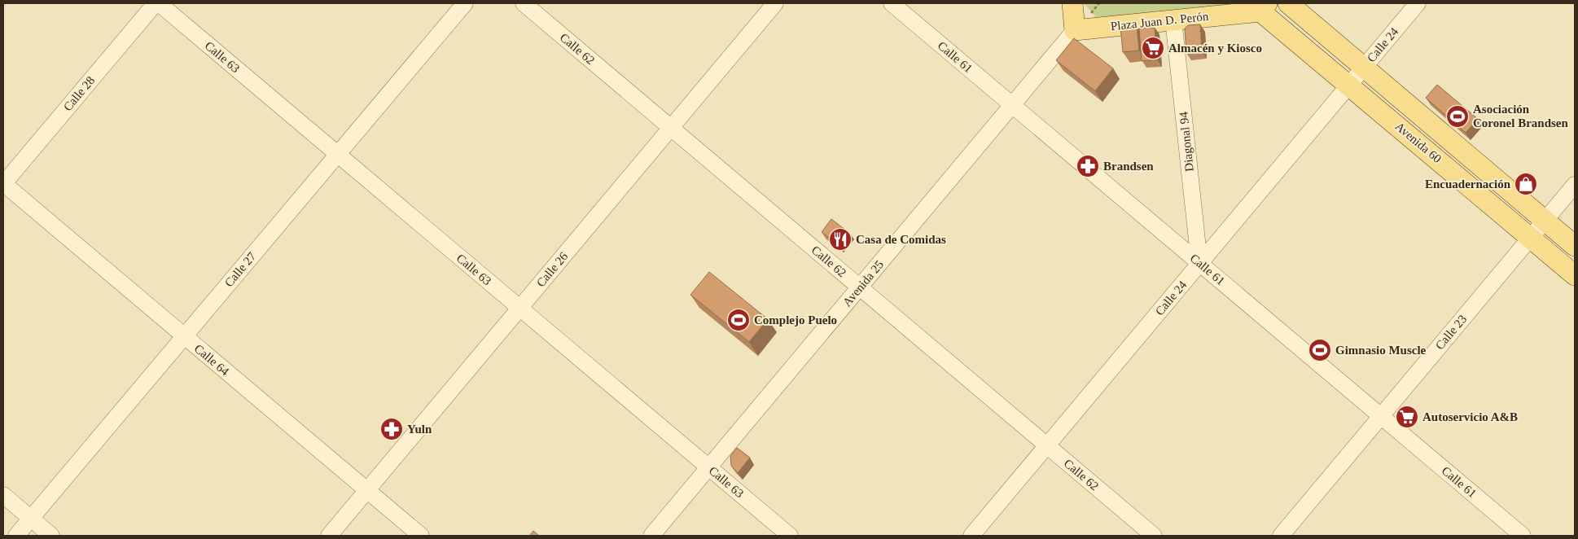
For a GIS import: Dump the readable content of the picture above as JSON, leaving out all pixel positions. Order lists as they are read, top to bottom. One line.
{"streets":{"main road":["Plaza Juan D. Perón","Avenida 60"],"street":["Calle 24","Calle 62","Calle 63","Calle 61","Calle 28","Diagonal 94","Calle 27","Calle 26","Avenida 25","Calle 23","Calle 64"]},"crossings":[["Plaza Juan D. Perón","Diagonal 94"],["Plaza Juan D. Perón","Avenida 60"],["Plaza Juan D. Perón","Avenida 25"],["Calle 24","Calle 62"],["Calle 24","Calle 61"],["Calle 24","Diagonal 94"],["Calle 24","Avenida 60"],["Calle 62","Calle 26"],["Calle 62","Avenida 25"],["Calle 63","Calle 27"],["Calle 63","Calle 26"],["Calle 63","Avenida 25"],["Calle 61","Diagonal 94"],["Calle 61","Avenida 25"],["Calle 61","Calle 23"],["Calle 28","Calle 64"],["Avenida 60","Calle 23"],["Calle 27","Calle 64"],["Calle 26","Calle 64"]],"places":{"supermarket":["Almacén y Kiosco","Autoservicio A&B"],"sports":["Asociación Coronel Brandsen","Complejo Puelo","Gimnasio Muscle"],"pharmacy":["Brandsen","Yuln"],"shop":["Encuadernación"],"restaurant":["Casa de Comidas"]}}
